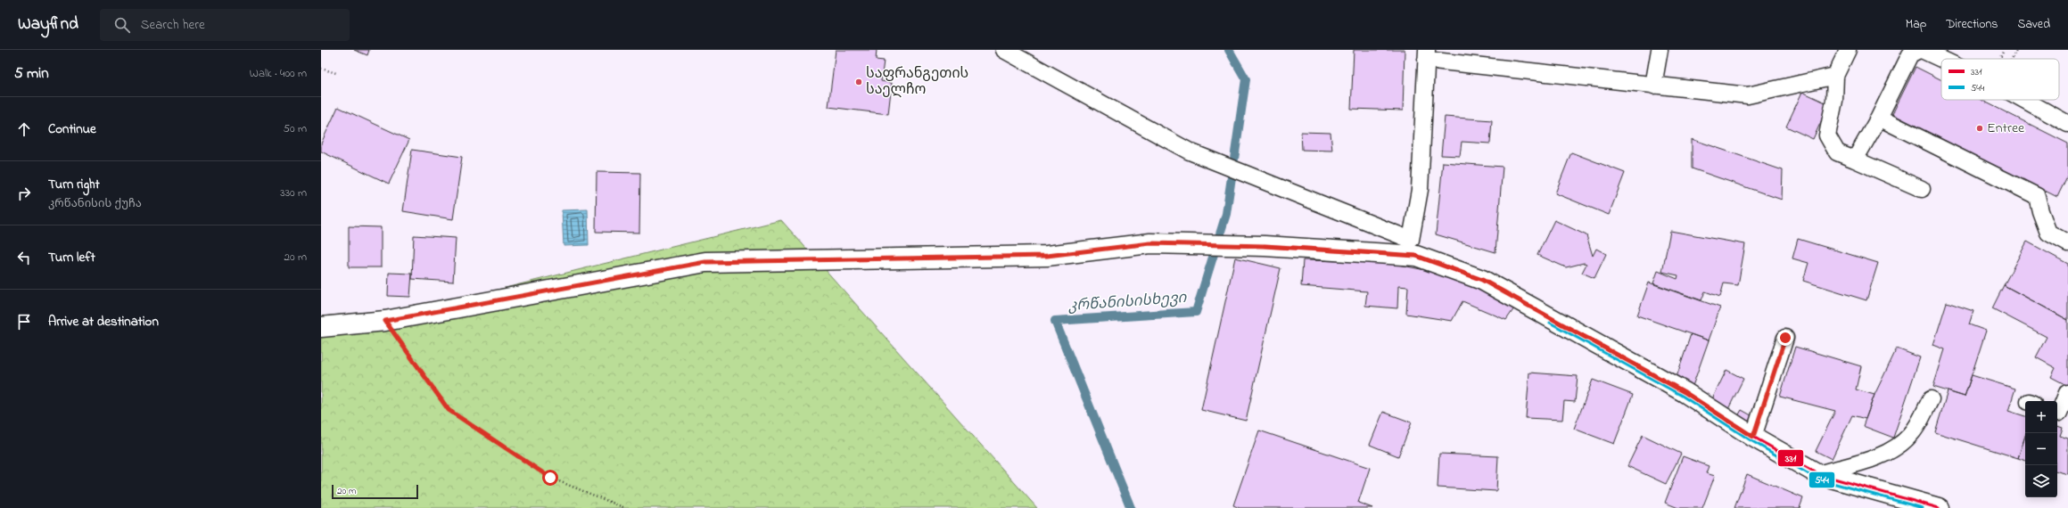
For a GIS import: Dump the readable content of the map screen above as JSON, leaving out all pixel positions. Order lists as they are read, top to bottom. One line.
{"water":["კრწანისისხევი"],"places":["საფრანგეთის საელჩო","Entree"],"lines":["transit line 331","transit line 544"],"legend":["331","544"],"scale_bar":"20 m","page":{"header":"Wayfind","search":"Search here","nav":["Map","Directions","Saved"],"heading":["5 min","Walk · 400 m"],"list":[["Continue","50 m"],["Turn right","კრწანისის ქუჩა","330 m"],["Turn left","20 m"],"Arrive at destination"],"map_buttons":["+","−"],"scale":"20 m"}}
